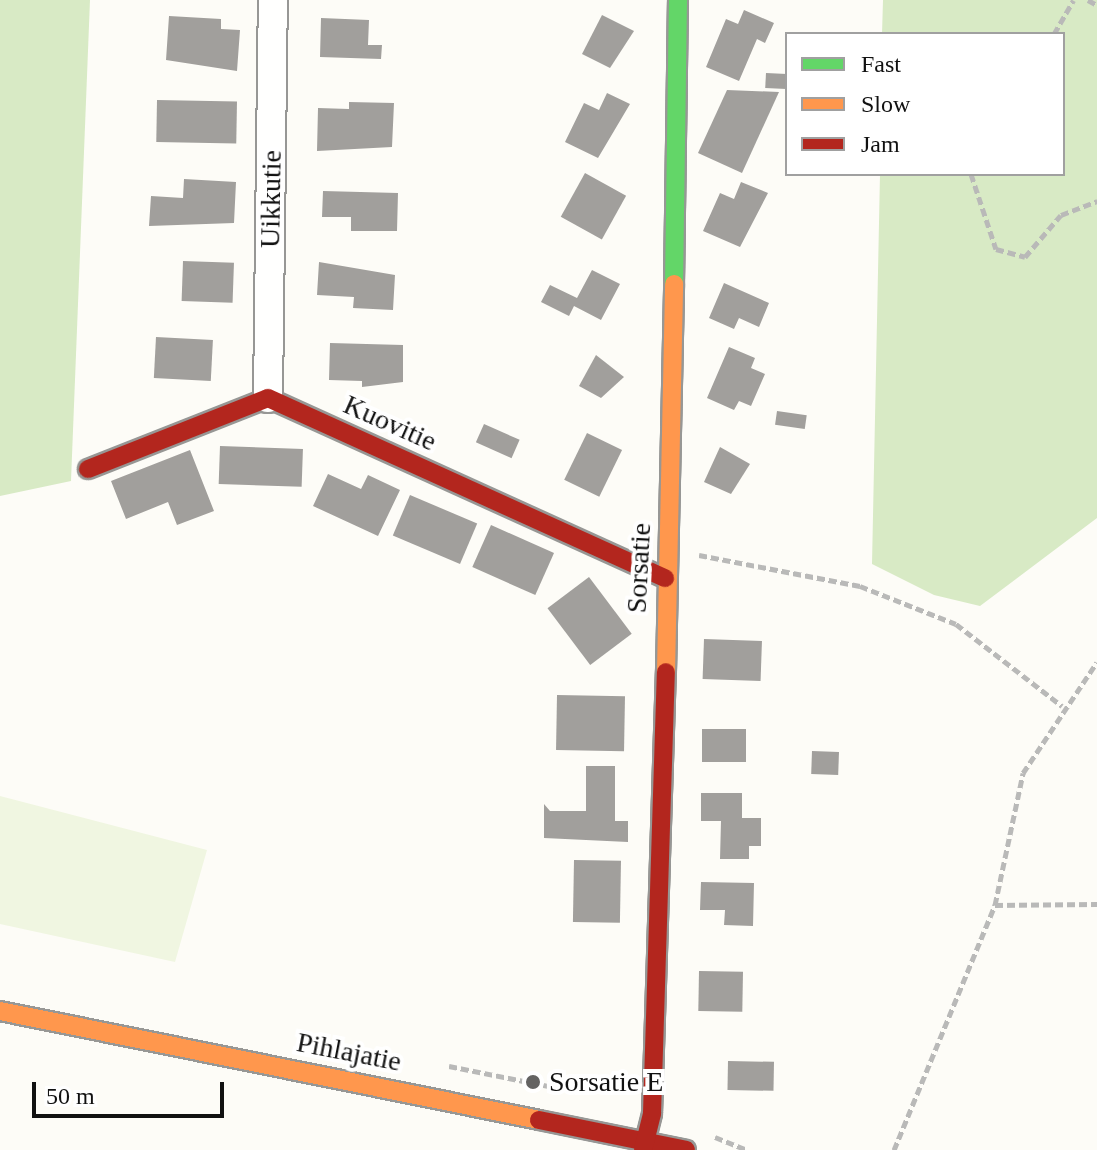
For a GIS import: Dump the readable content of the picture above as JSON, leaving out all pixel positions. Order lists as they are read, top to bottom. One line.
{"streets":{"street":["Uikkutie","Kuovitie","Sorsatie","Pihlajatie"]},"crossings":[["Uikkutie","Kuovitie"],["Kuovitie","Sorsatie"],["Sorsatie","Pihlajatie"]],"places":["Sorsatie E"],"legend":["Fast","Slow","Jam"],"scale_bar":"50 m"}
